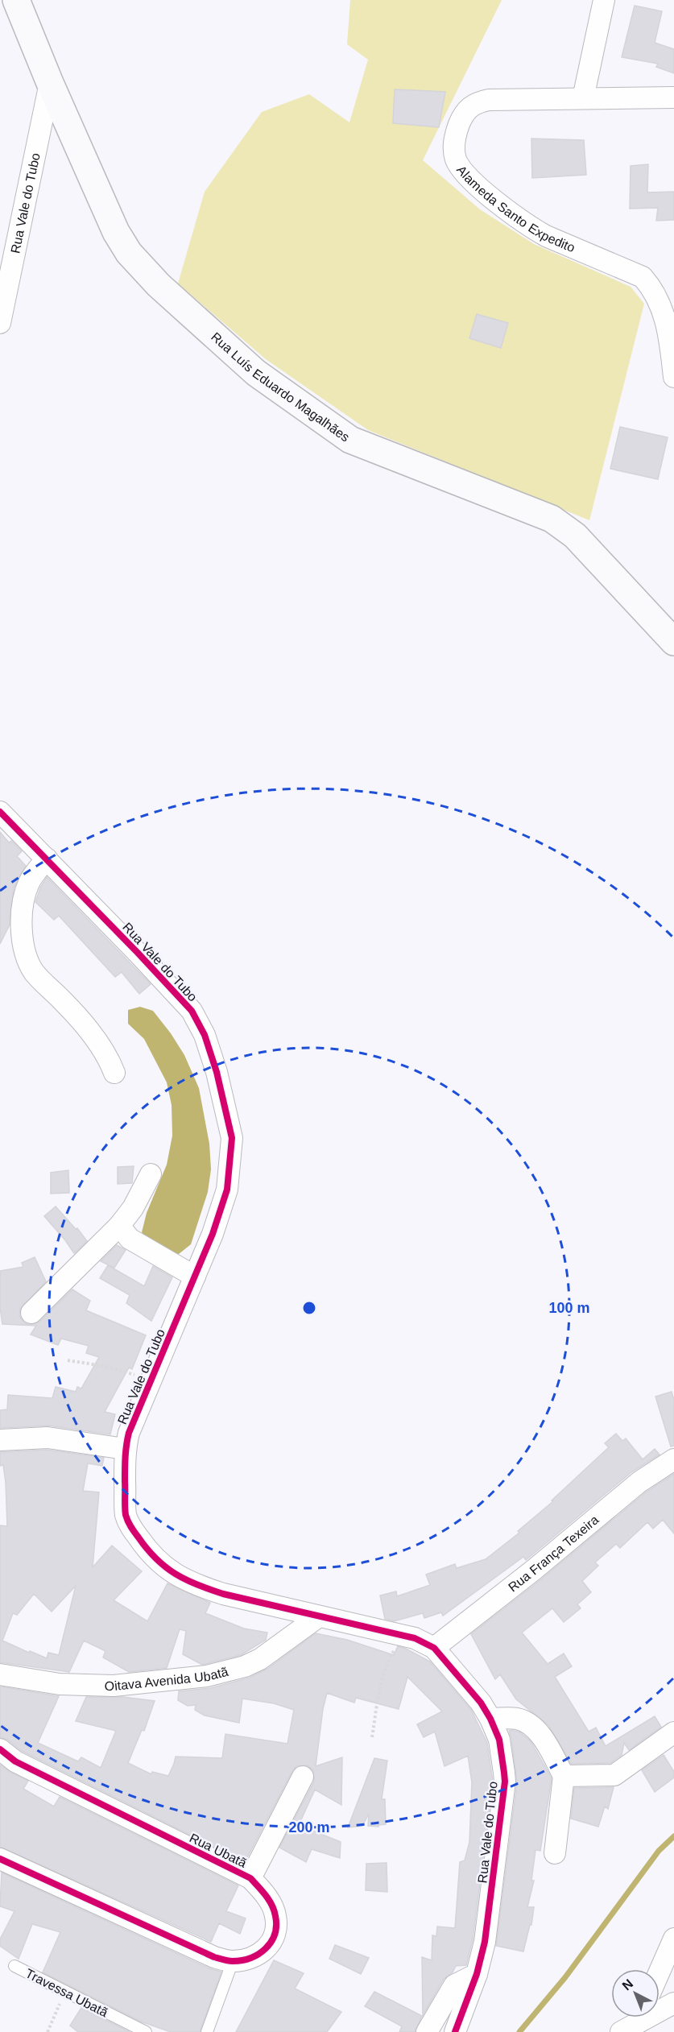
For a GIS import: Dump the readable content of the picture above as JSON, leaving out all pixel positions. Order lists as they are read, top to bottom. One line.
{"streets":{"main road":["Rua Luís Eduardo Magalhães"],"street":["Rua Vale do Tubo","Alameda Santo Expedito","Rua França Texeira","Oitava Avenida Ubatã","Rua Ubatã"],"lane":["Travessa Ubatã"]},"crossings":[["Rua Vale do Tubo","Rua Luís Eduardo Magalhães"],["Rua Vale do Tubo","Rua França Texeira"],["Rua Vale do Tubo","Oitava Avenida Ubatã"]],"north":"top left","rings":["100 m","200 m"]}
